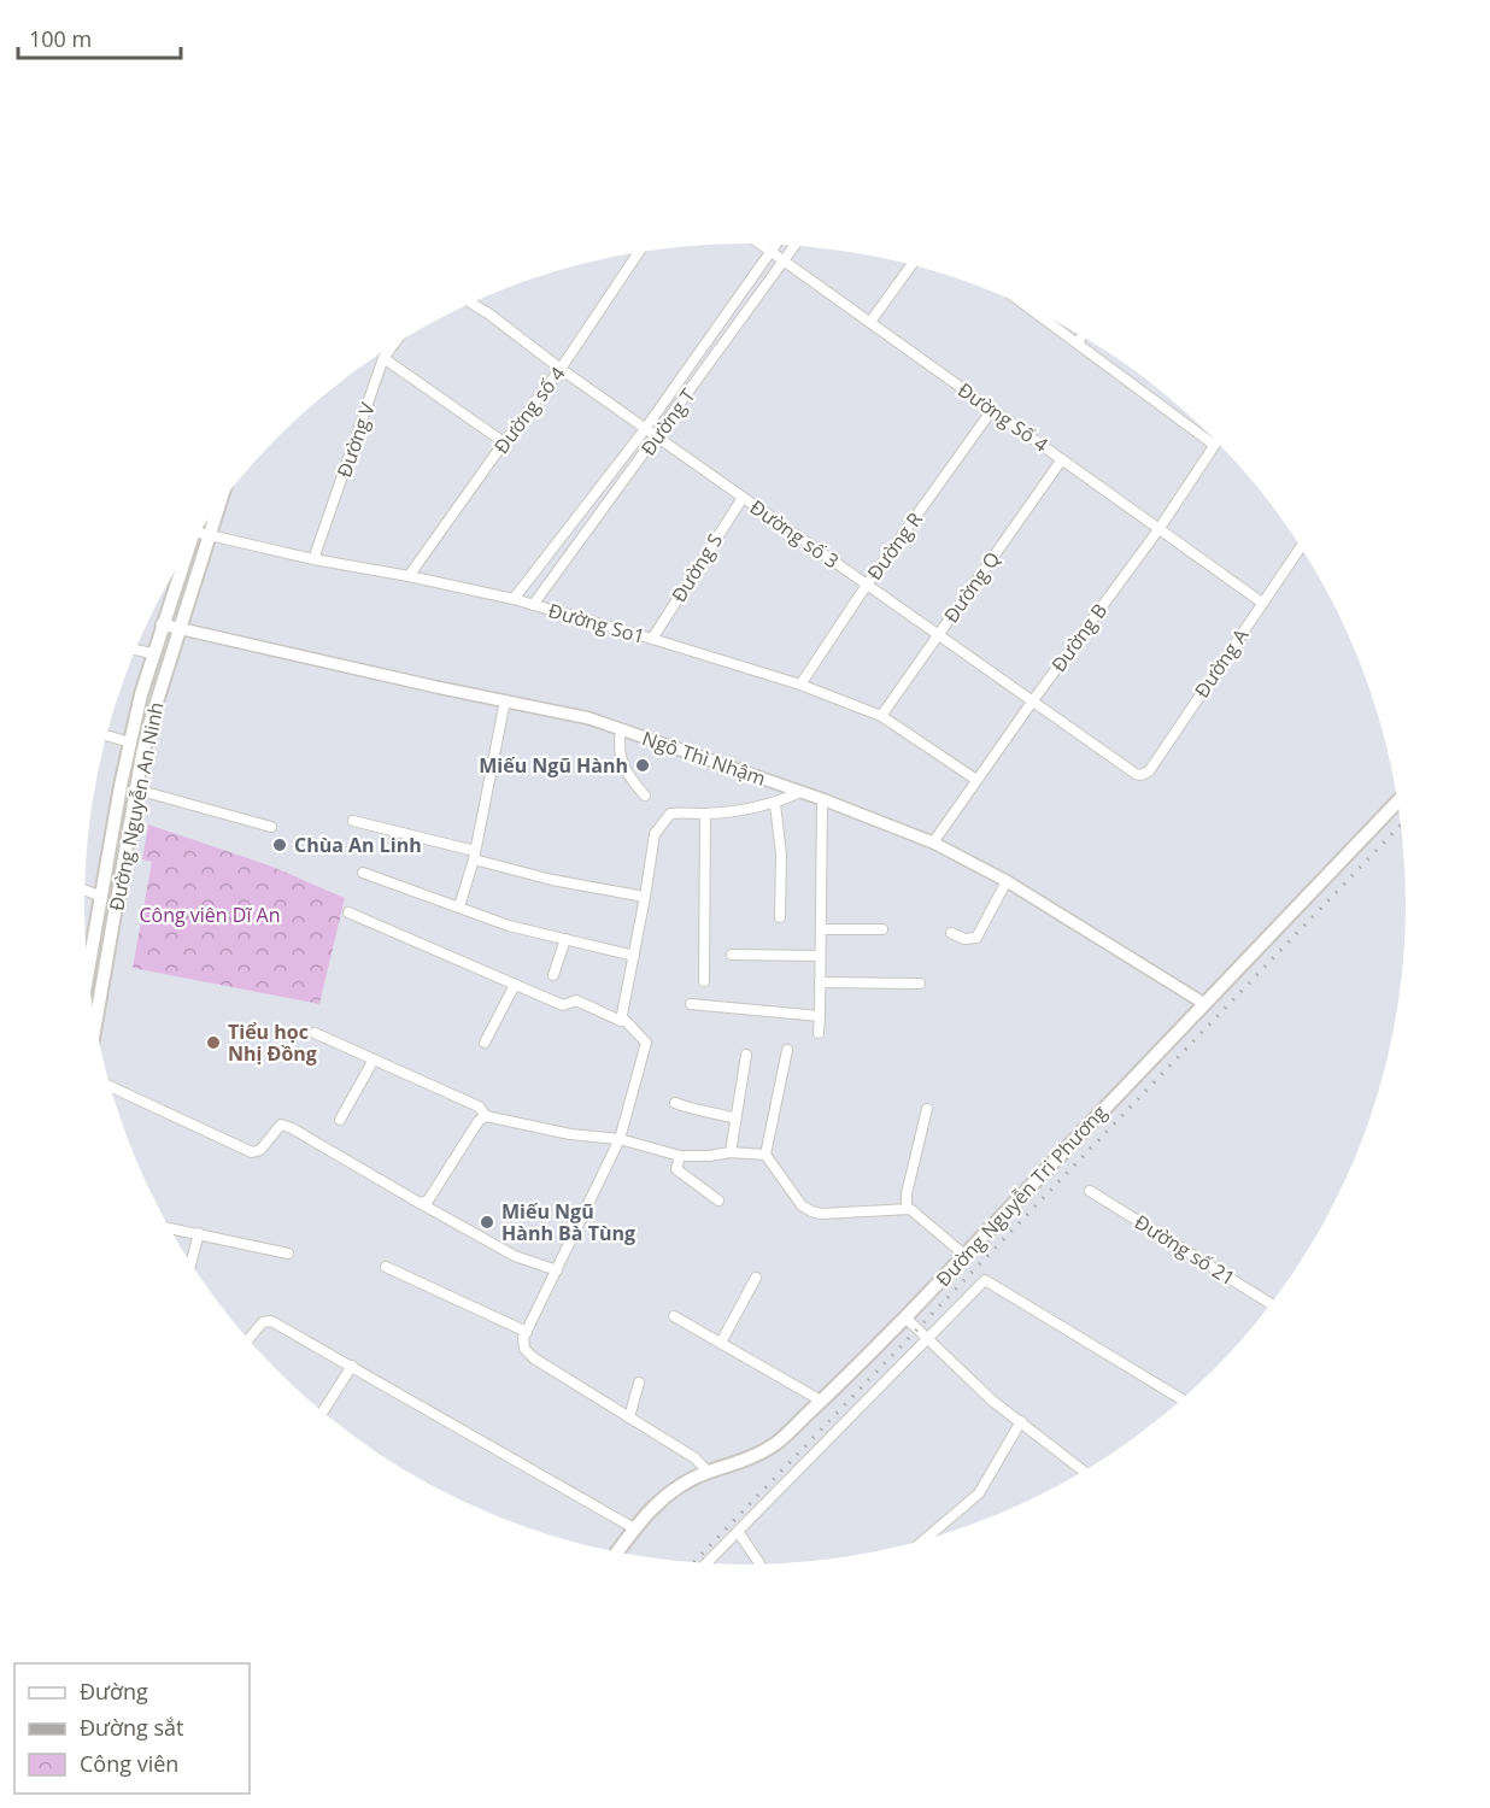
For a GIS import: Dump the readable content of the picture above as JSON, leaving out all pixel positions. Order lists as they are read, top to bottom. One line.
{"streets":{"main road":["Đường Nguyễn An Ninh","Đường Nguyễn Tri Phương"],"street":["Đường số 4","Đường Số 4","Đường T","Đường V","Đường số 3","Đường R","Đường S","Đường Q","Đường So1","Đường B","Đường A","Ngô Thì Nhậm","Đường số 21"]},"crossings":[["Đường số 4","Đường số 3"],["Đường số 4","Đường So1"],["Đường Số 4","Đường T"],["Đường Số 4","Đường R"],["Đường Số 4","Đường Q"],["Đường Số 4","Đường B"],["Đường Số 4","Đường A"],["Đường T","Đường số 3"],["Đường T","Đường So1"],["Đường V","Đường So1"],["Đường số 3","Đường R"],["Đường số 3","Đường S"],["Đường số 3","Đường Q"],["Đường số 3","Đường B"],["Đường số 3","Đường A"],["Đường R","Đường So1"],["Đường S","Đường So1"],["Đường Q","Đường So1"],["Đường So1","Đường B"],["Đường So1","Đường Nguyễn An Ninh"],["Đường B","Ngô Thì Nhậm"],["Ngô Thì Nhậm","Đường Nguyễn An Ninh"],["Ngô Thì Nhậm","Đường Nguyễn Tri Phương"]],"parks":["Công viên Dĩ An"],"places":["Miếu Ngũ Hành","Chùa An Linh","Tiểu học Nhị Đồng","Miếu Ngũ Hành Bà Tùng"],"legend":["Đường","Đường sắt","Công viên"],"scale_bar":"100 m"}
